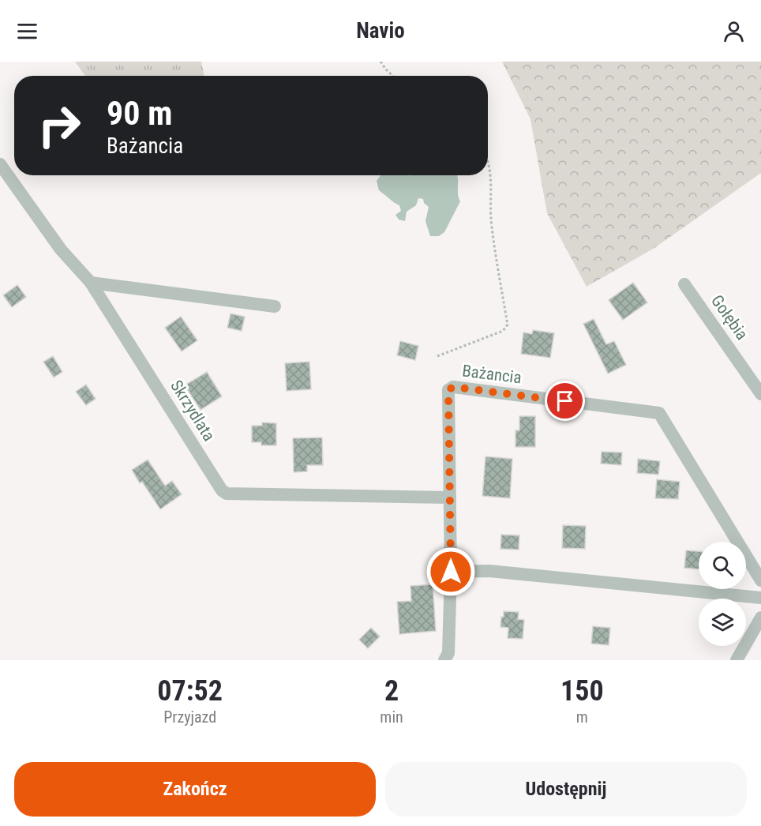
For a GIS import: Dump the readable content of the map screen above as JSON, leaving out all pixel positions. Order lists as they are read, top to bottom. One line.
{"streets":{"street":["Gołębia","Bażancia","Skrzydlata"]},"crossings":[["Bażancia","Skrzydlata"]],"page":{"header":"Navio","turn":["90 m","Bażancia"],"eta":["07:52","Przyjazd","2","min","150","m"],"buttons":["Zakończ","Udostępnij"]}}
